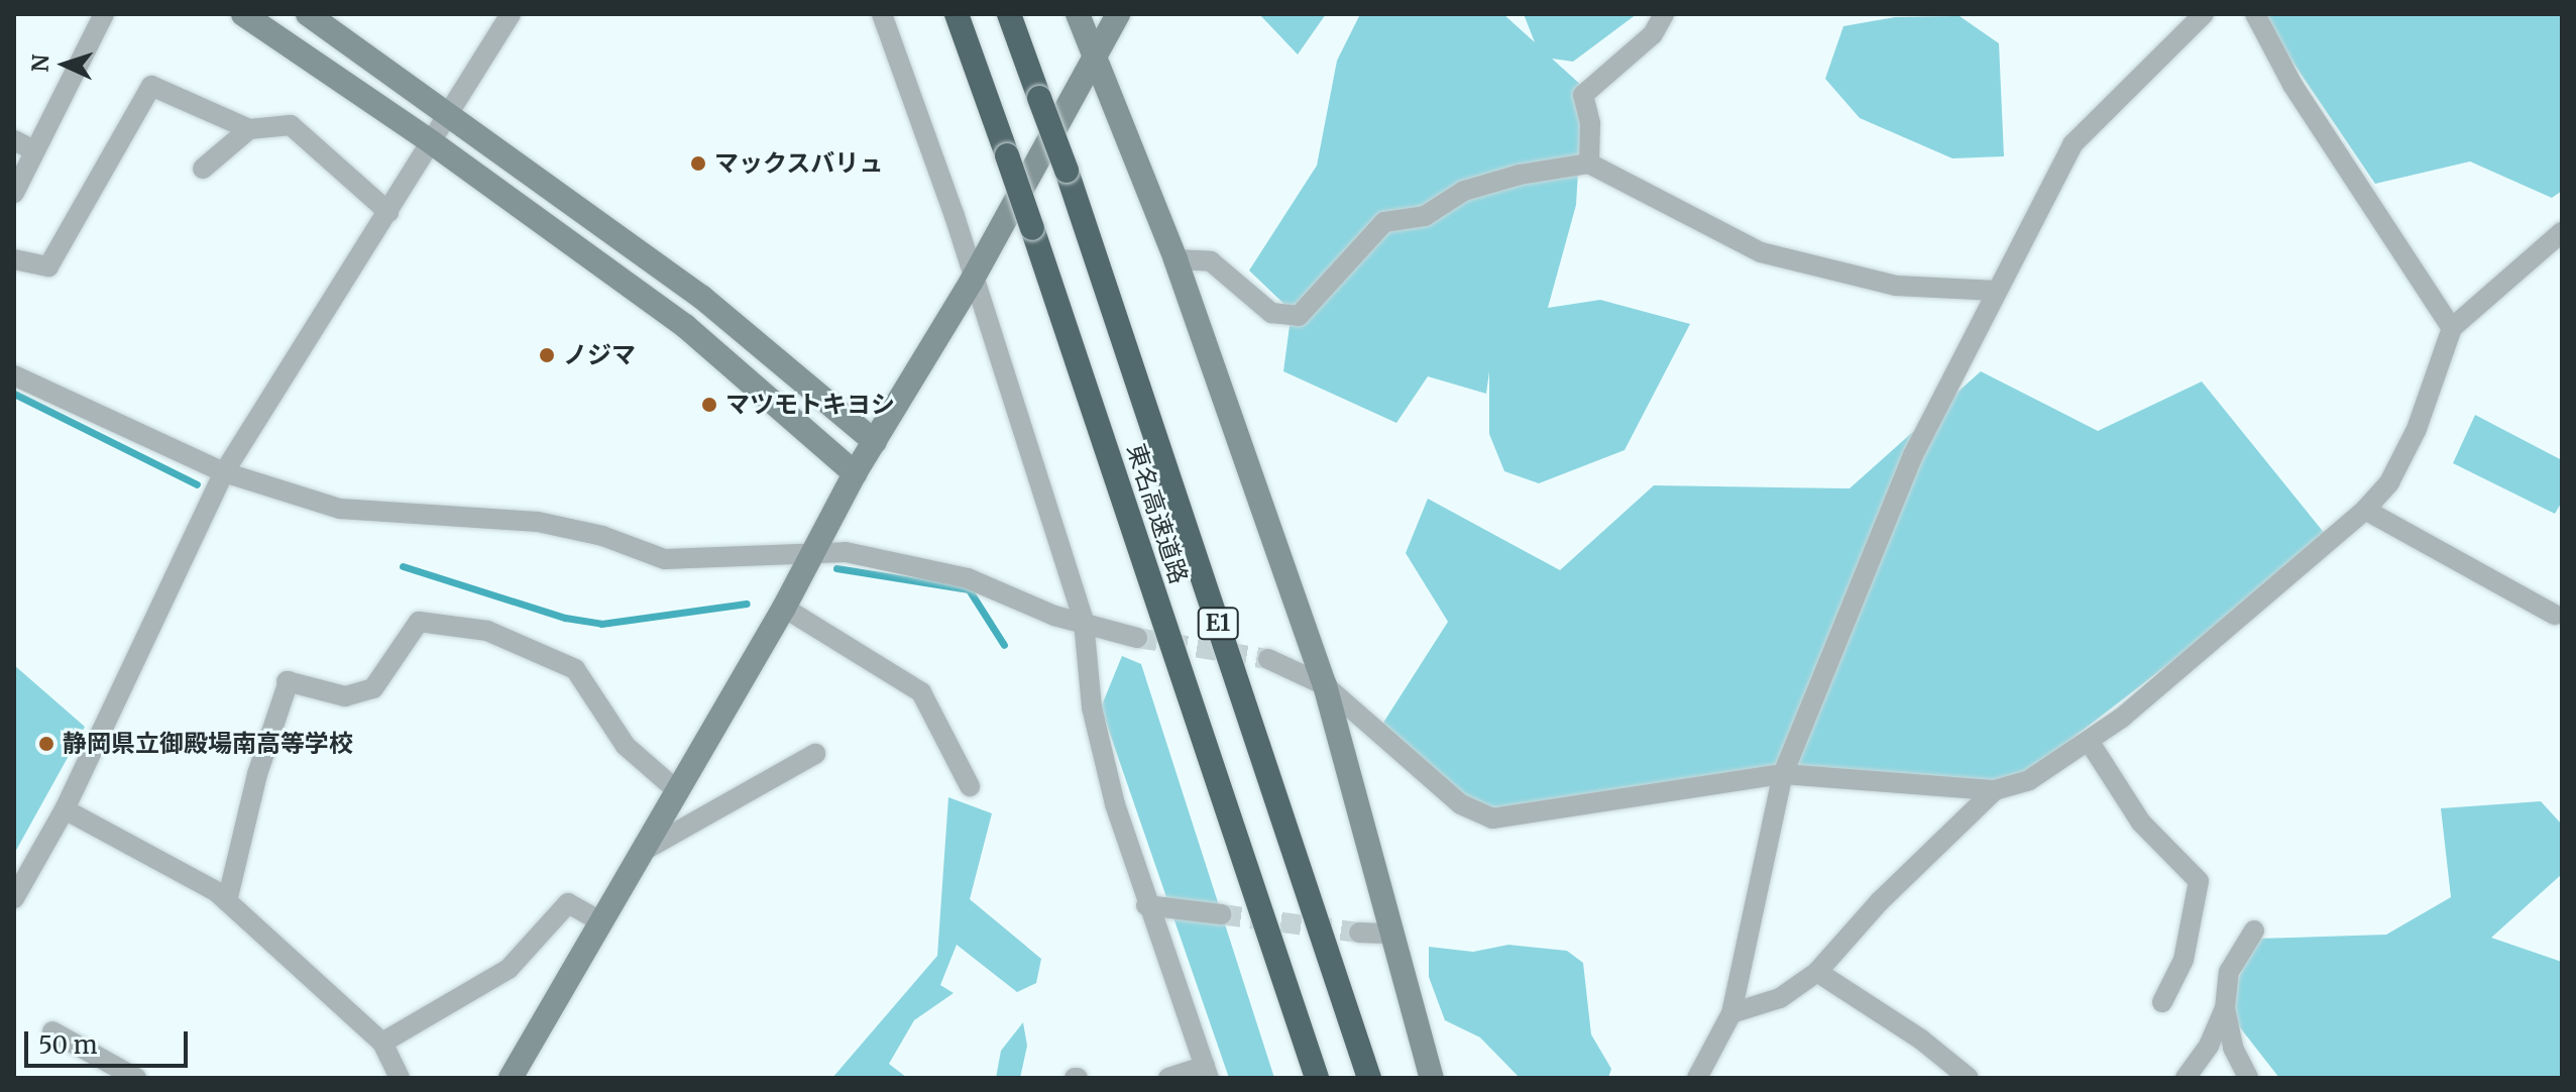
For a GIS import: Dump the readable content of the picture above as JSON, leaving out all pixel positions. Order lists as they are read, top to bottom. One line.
{"streets":{"highway":["東名高速道路","E1"]},"places":["マックスバリュ","ノジマ","マツモトキヨシ","静岡県立御殿場南高等学校"],"scale_bar":"50 m","north":"left"}
